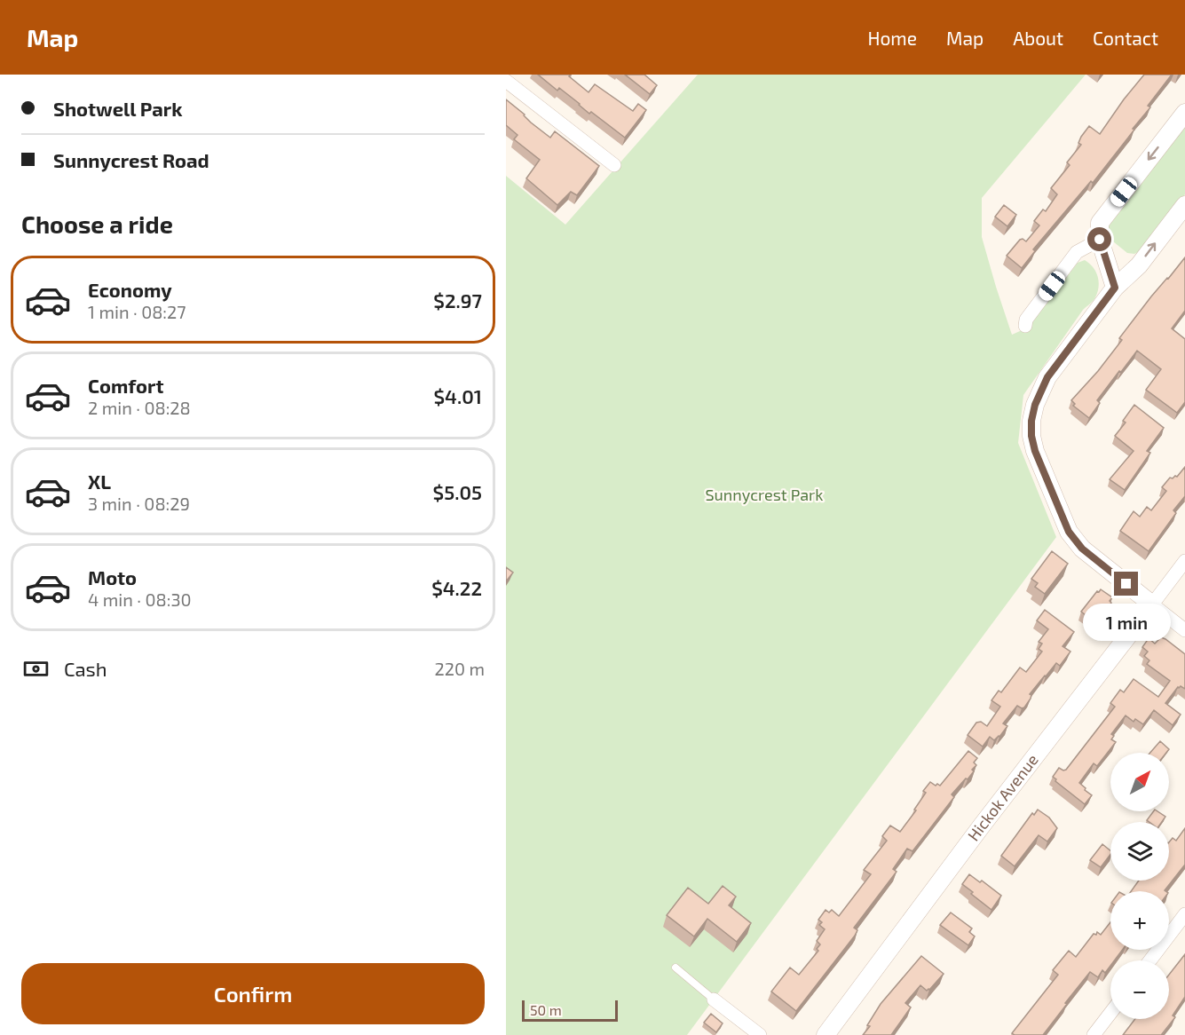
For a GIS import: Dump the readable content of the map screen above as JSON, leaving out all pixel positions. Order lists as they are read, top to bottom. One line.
{"streets":{"street":["Hickok Avenue"]},"parks":["Sunnycrest Park"],"scale_bar":"50 m","north":"top right","page":{"header":"Map","nav":["Home","Map","About","Contact"],"banner":["Shotwell Park","Sunnycrest Road"],"heading":"Choose a ride","list":[{"name":"Economy","note":"1 min · 08:27","value":"$2.97"},{"name":"Comfort","note":"2 min · 08:28","value":"$4.01"},{"name":"XL","note":"3 min · 08:29","value":"$5.05"},{"name":"Moto","note":"4 min · 08:30","value":"$4.22"}],"bubble":"1 min","pay":["Cash","220 m"],"map_buttons":["+","−"],"buttons":"Confirm","scale":"50 m"}}
